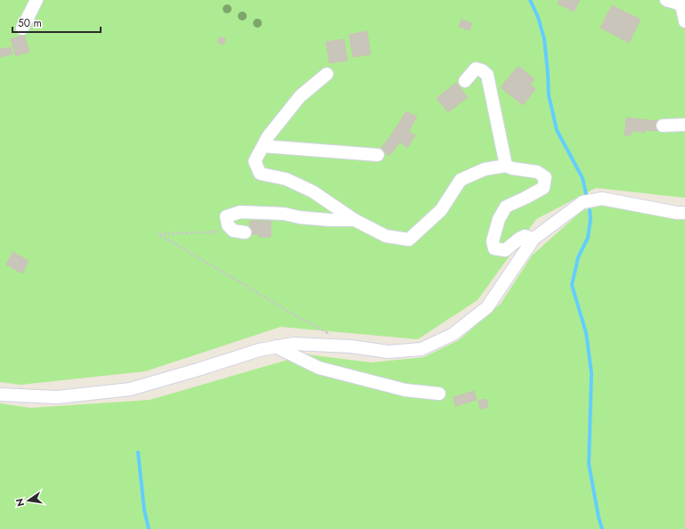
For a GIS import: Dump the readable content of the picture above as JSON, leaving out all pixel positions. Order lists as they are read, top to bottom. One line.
{"scale_bar":"50 m","north":"left"}
